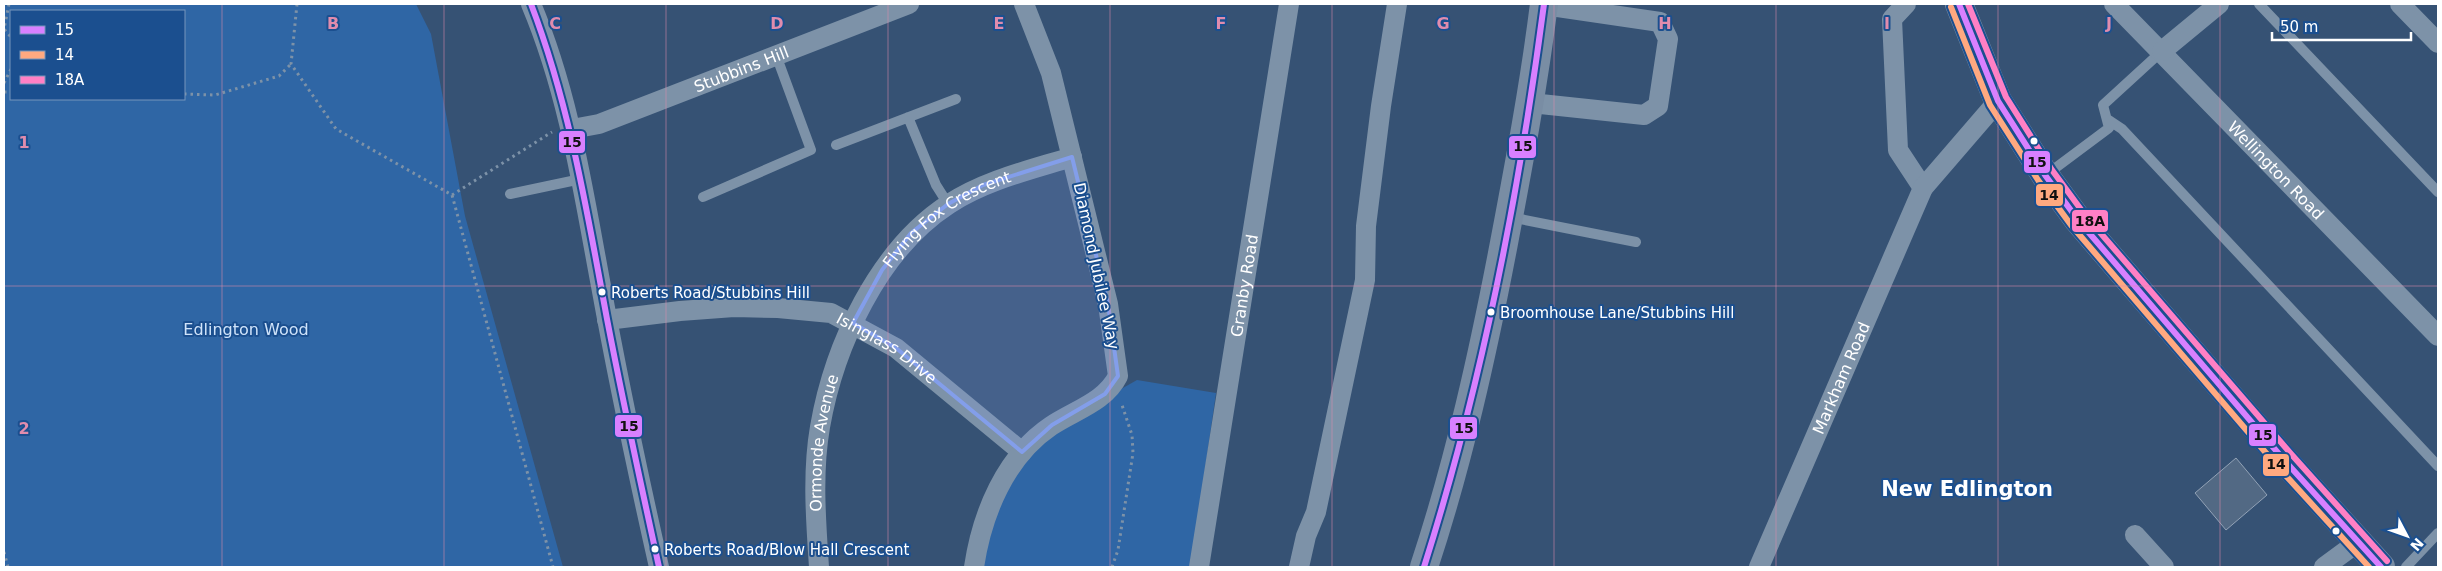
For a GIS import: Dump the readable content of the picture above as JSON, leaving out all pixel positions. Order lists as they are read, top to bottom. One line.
{"streets":{"street":["Stubbins Hill","Wellington Road","Flying Fox Crescent","Diamond Jubilee Way","Granby Road","Isinglass Drive","Markham Road","Ormonde Avenue"]},"crossings":[["Flying Fox Crescent","Diamond Jubilee Way"],["Flying Fox Crescent","Isinglass Drive"],["Flying Fox Crescent","Ormonde Avenue"],["Isinglass Drive","Ormonde Avenue"]],"districts":["New Edlington"],"parks":["Edlington Wood"],"places":["Roberts Road/Stubbins Hill","Broomhouse Lane/Stubbins Hill","Roberts Road/Blow Hall Crescent"],"lines":["transit line 15","transit line 18A","transit line 14"],"legend":["15","14","18A"],"scale_bar":"50 m","north":"bottom right","grid":{"columns":["B","C","D","E","F","G","H","I","J"],"rows":["1","2"]}}
